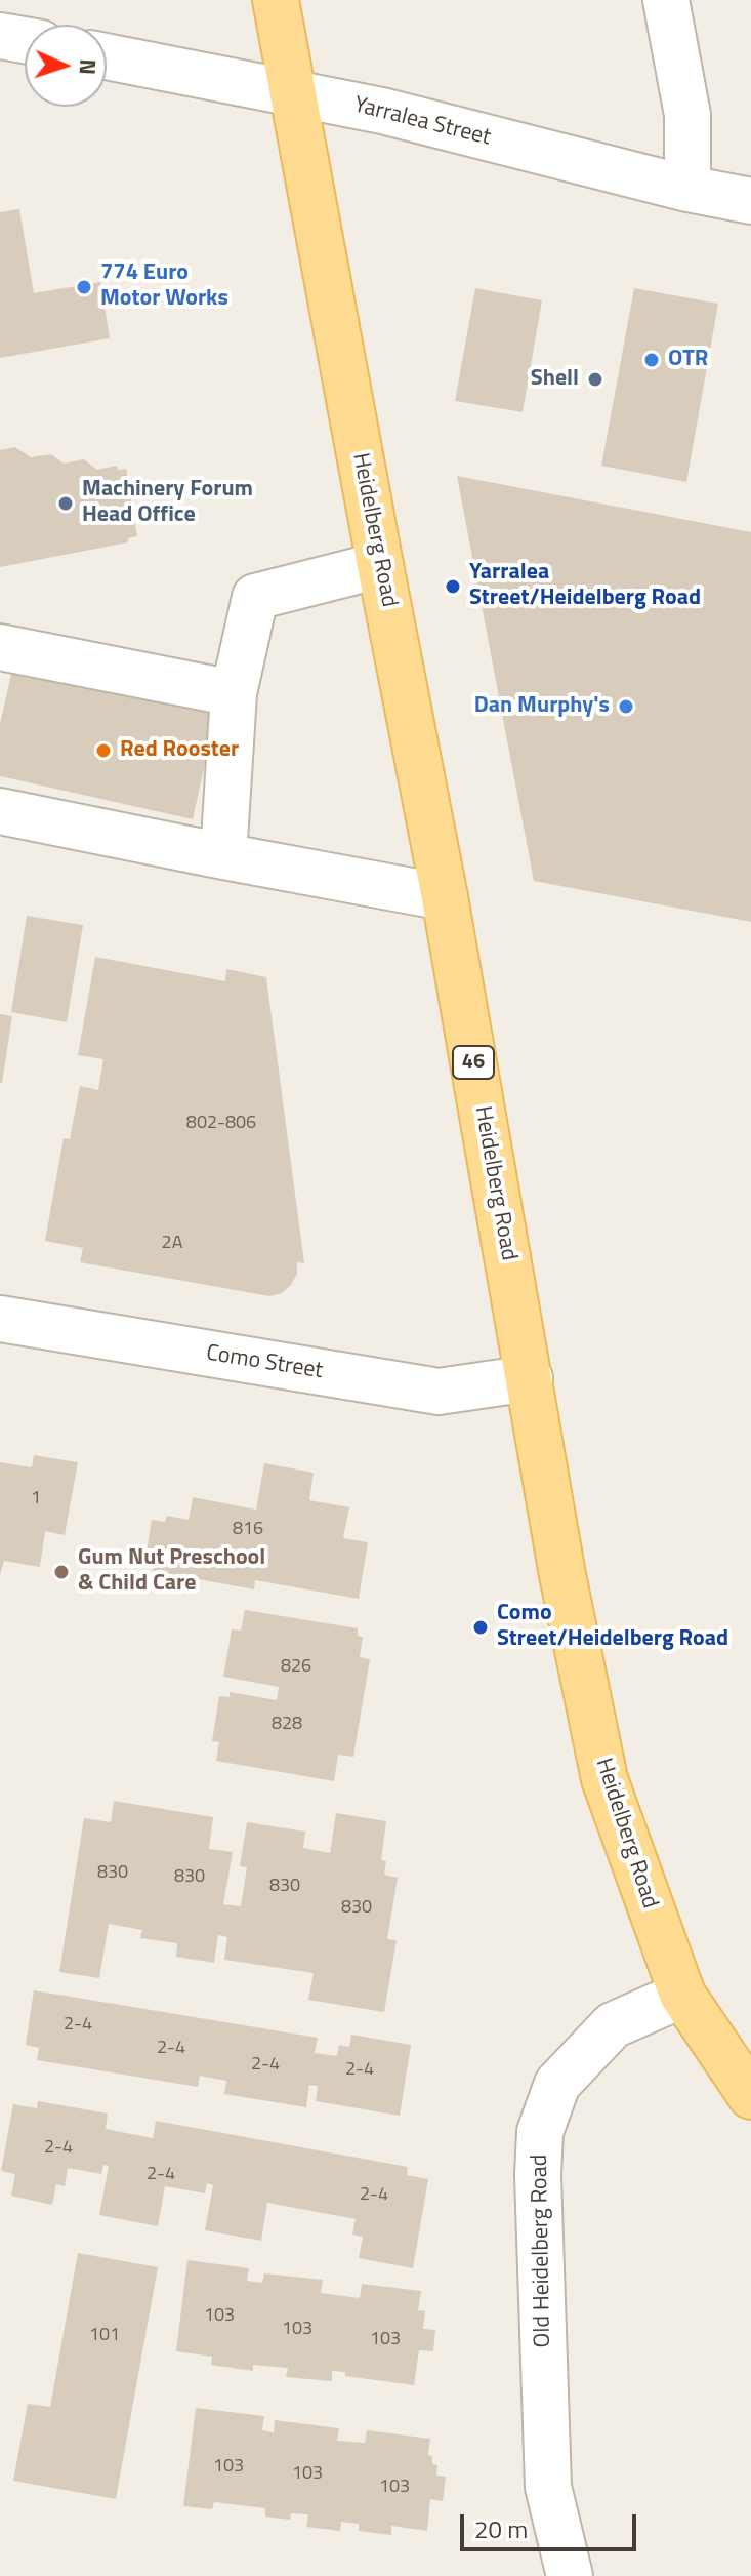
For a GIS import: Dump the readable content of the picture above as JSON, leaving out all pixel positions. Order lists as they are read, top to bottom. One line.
{"streets":{"main road":["Heidelberg Road","46"],"street":["Yarralea Street","Como Street","Old Heidelberg Road"]},"crossings":[["Yarralea Street","Heidelberg Road"],["Heidelberg Road","Como Street"],["Heidelberg Road","Old Heidelberg Road"]],"places":["774 Euro Motor Works","OTR","Shell","Machinery Forum Head Office","Yarralea Street/Heidelberg Road","Dan Murphy's","Red Rooster","Gum Nut Preschool & Child Care","Como Street/Heidelberg Road"],"house_numbers":["802-806","2A","1","816","826","828","830","830","830","830","2-4","2-4","2-4","2-4","2-4","2-4","2-4","103","103","101","103","103","103","103"],"scale_bar":"20 m","north":"right"}
